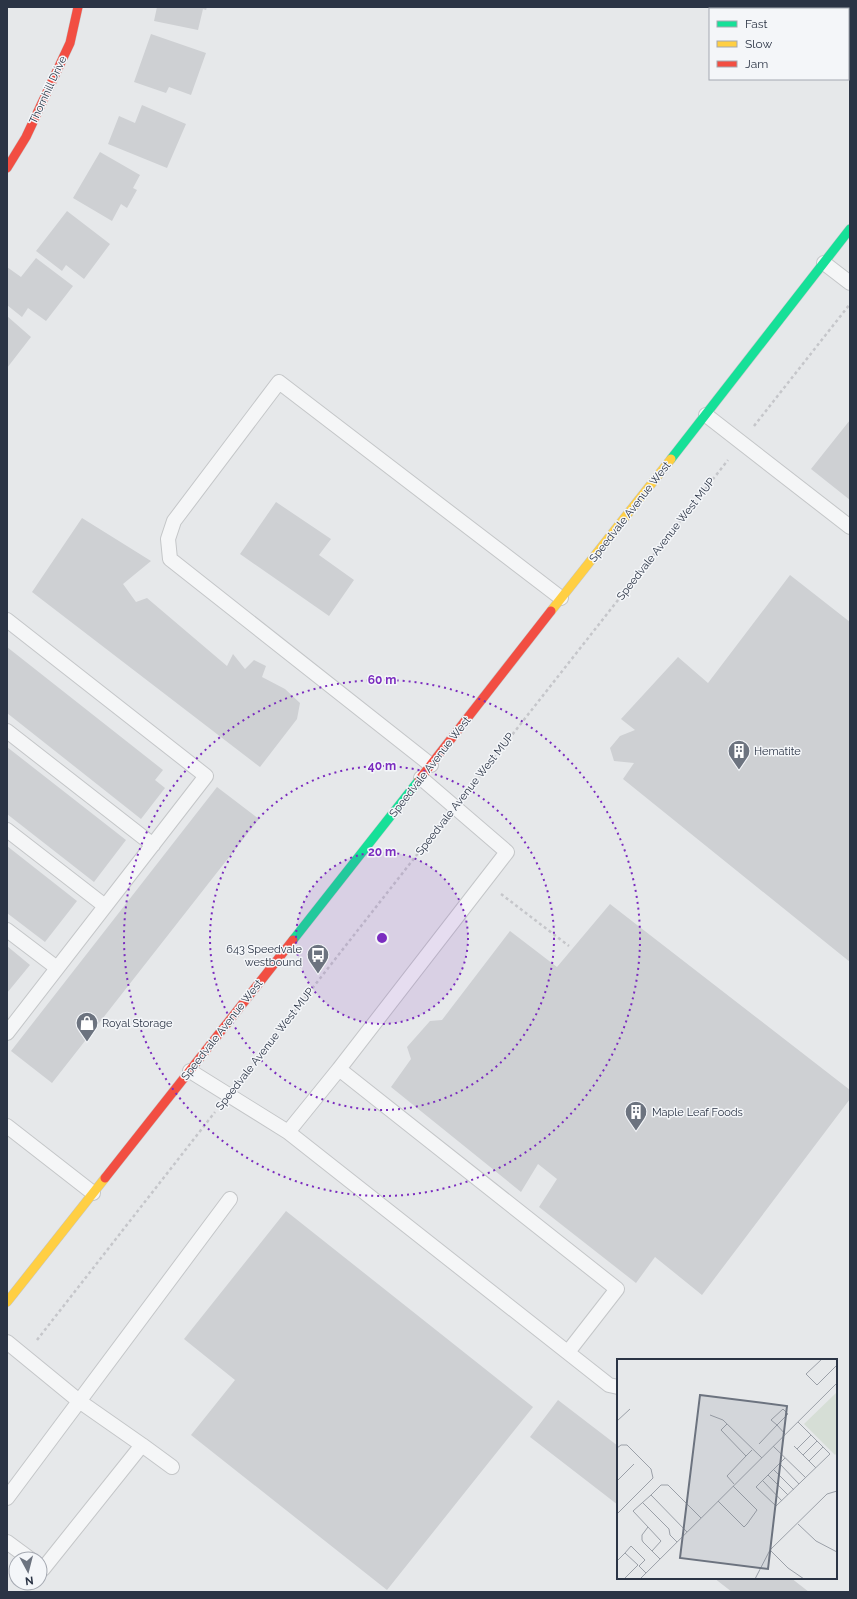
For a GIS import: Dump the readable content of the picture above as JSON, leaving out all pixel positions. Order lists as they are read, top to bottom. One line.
{"streets":{"main road":["Thornhill Drive","Speedvale Avenue West"],"path":["Speedvale Avenue West MUP"]},"places":{"building":["Hematite","Maple Leaf Foods"],"bus stop":["643 Speedvale westbound"],"shop":["Royal Storage"]},"legend":["Fast","Slow","Jam"],"north":"bottom","rings":["60 m","40 m","20 m"]}
